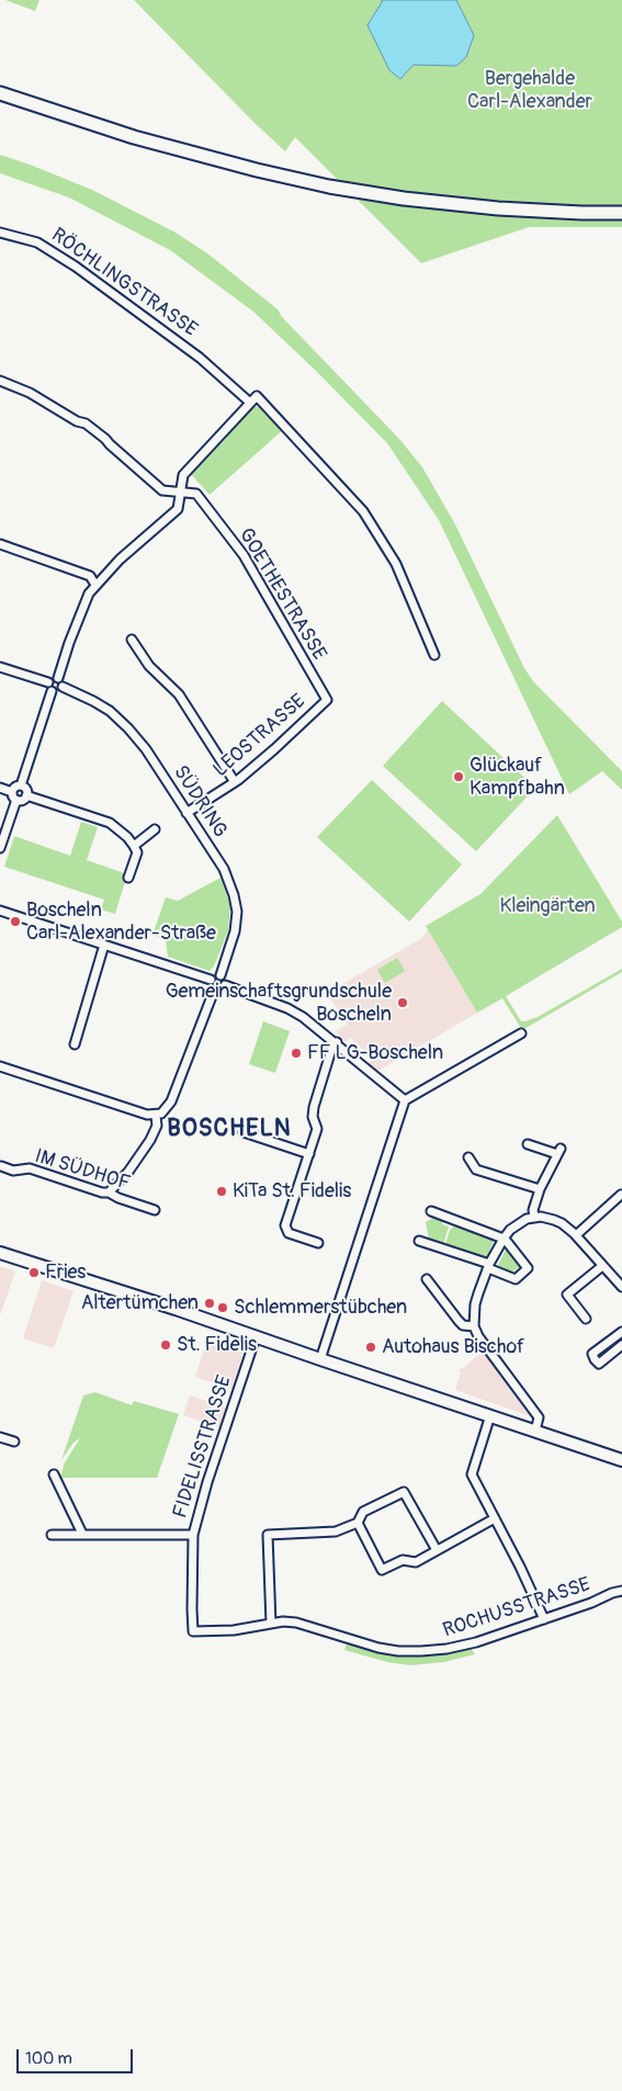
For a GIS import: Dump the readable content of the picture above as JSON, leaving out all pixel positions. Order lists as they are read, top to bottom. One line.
{"streets":{"street":["RÖCHLINGSTRASSE","GOETHESTRASSE","LEOSTRASSE","SÜDRING","IM SÜDHOF","FIDELISSTRASSE","ROCHUSSTRASSE"]},"crossings":[["GOETHESTRASSE","LEOSTRASSE"],["LEOSTRASSE","SÜDRING"],["FIDELISSTRASSE","ROCHUSSTRASSE"]],"districts":["BOSCHELN"],"parks":["Bergehalde Carl-Alexander","Kleingärten"],"places":["Glückauf Kampfbahn","Boscheln Carl-Alexander-Straße","Gemeinschaftsgrundschule Boscheln","FF LG-Boscheln","KiTa St. Fidelis","Fries","Altertümchen","Schlemmerstübchen","St. Fidelis","Autohaus Bischof"],"scale_bar":"100 m"}
